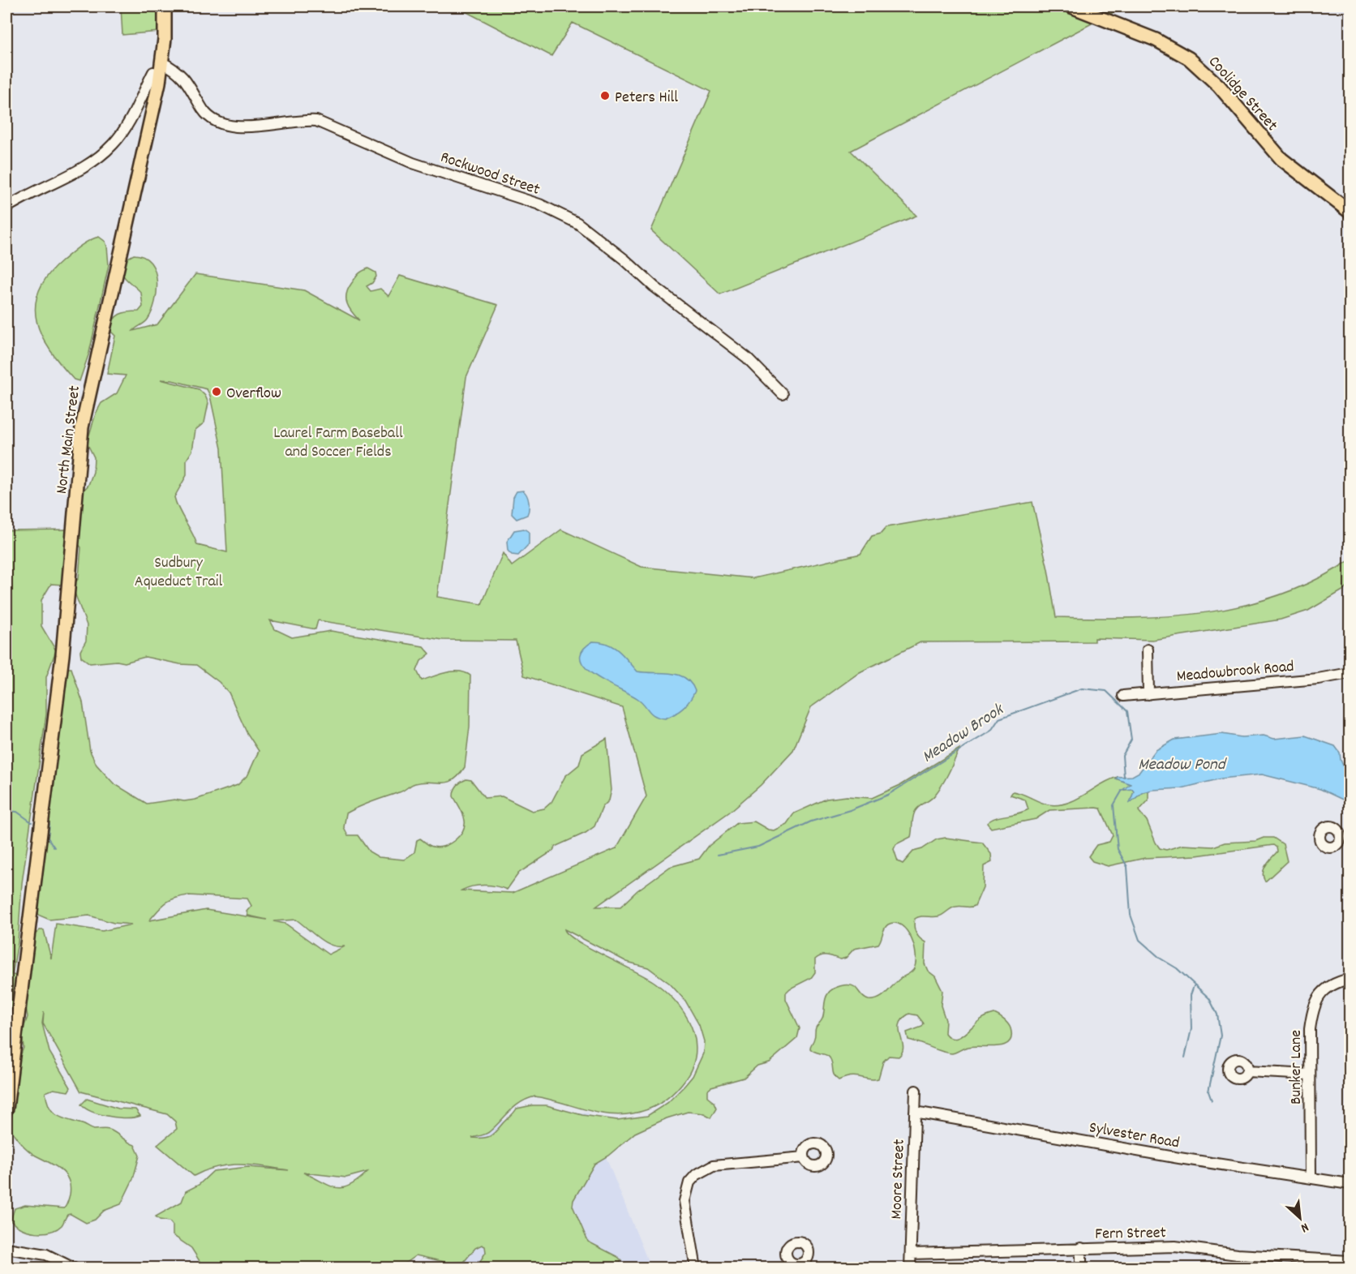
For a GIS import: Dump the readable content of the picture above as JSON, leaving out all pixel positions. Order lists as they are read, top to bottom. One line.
{"streets":{"main road":["Coolidge Street","North Main Street"],"street":["Rockwood Street","Meadowbrook Road","Bunker Lane","Sylvester Road","Moore Street","Fern Street"]},"crossings":[["Rockwood Street","North Main Street"],["Bunker Lane","Sylvester Road"],["Sylvester Road","Moore Street"],["Moore Street","Fern Street"]],"water":["Meadow Brook","Meadow Pond"],"parks":["Laurel Farm Baseball and Soccer Fields","Sudbury Aqueduct Trail"],"places":["Peters Hill","Overflow"],"north":"bottom right"}
